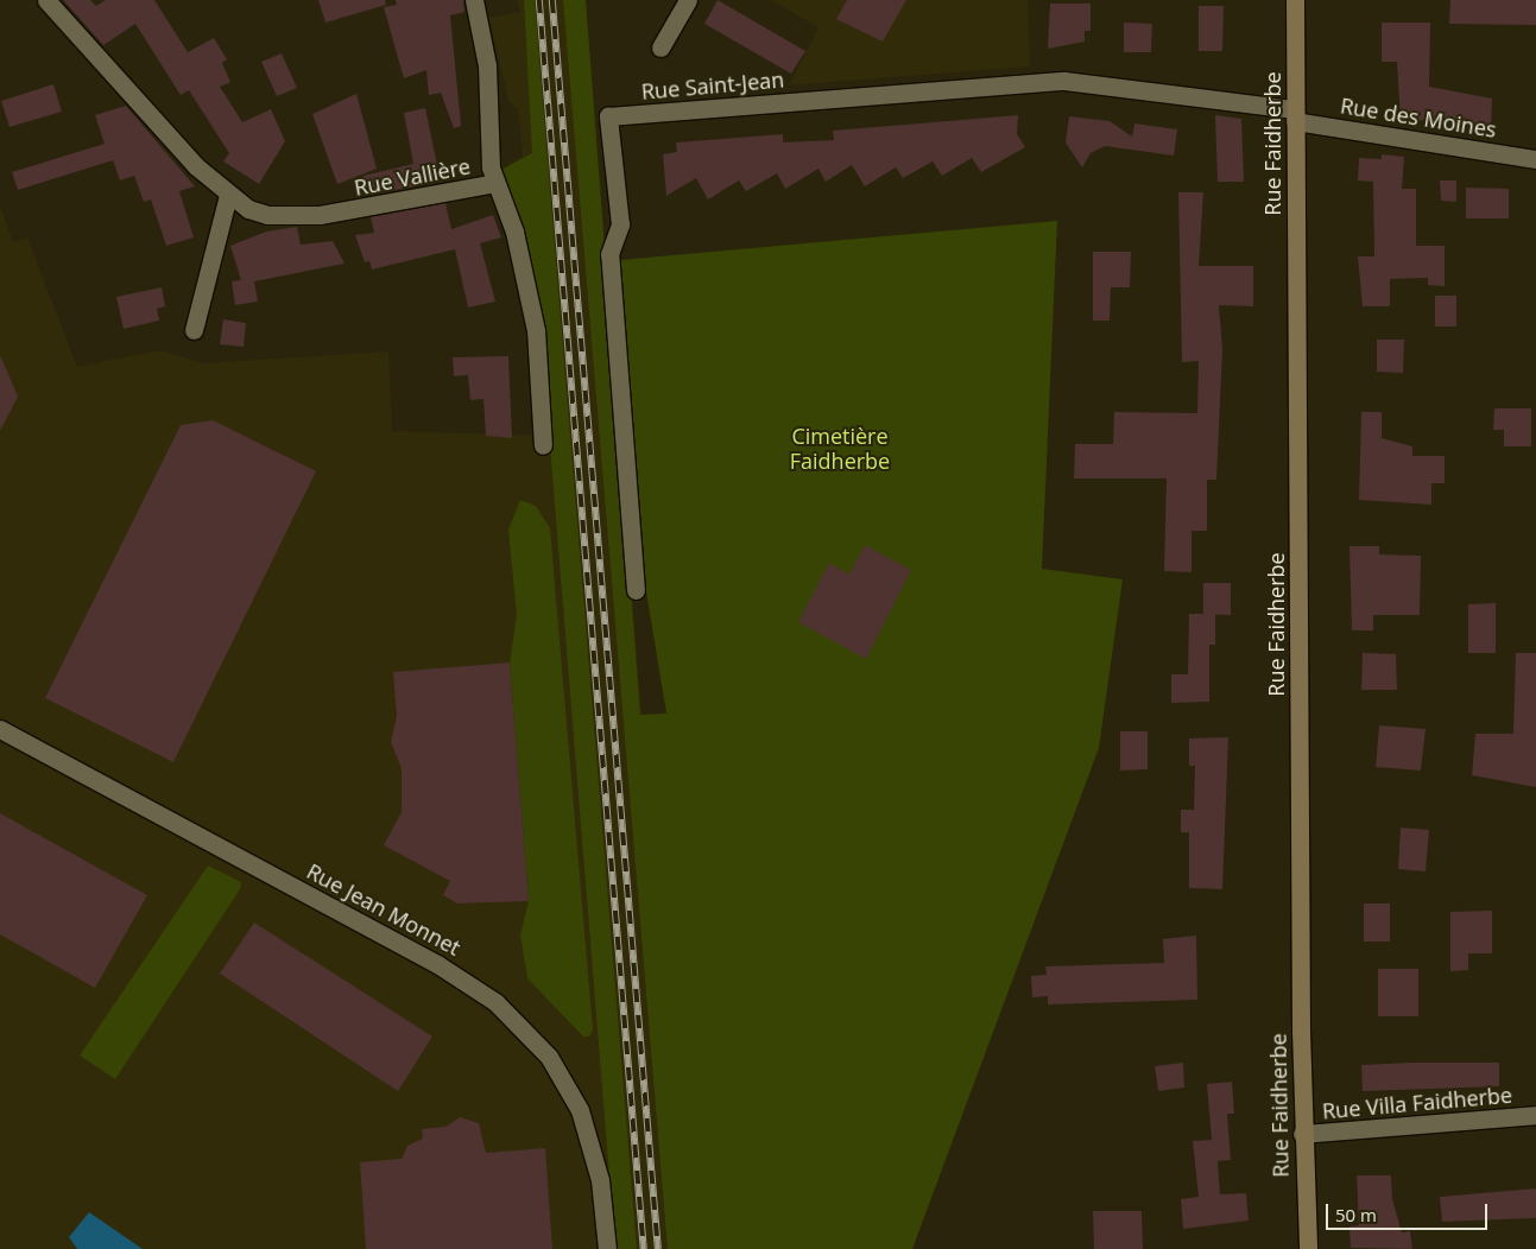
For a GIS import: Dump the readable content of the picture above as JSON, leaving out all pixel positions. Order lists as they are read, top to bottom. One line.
{"streets":{"main road":["Rue Faidherbe"],"street":["Rue Saint-Jean","Rue des Moines","Rue Vallière","Rue Jean Monnet","Rue Villa Faidherbe"]},"crossings":[["Rue Saint-Jean","Rue des Moines"],["Rue Saint-Jean","Rue Faidherbe"],["Rue des Moines","Rue Faidherbe"],["Rue Faidherbe","Rue Villa Faidherbe"]],"parks":["Cimetière Faidherbe"],"scale_bar":"50 m"}
